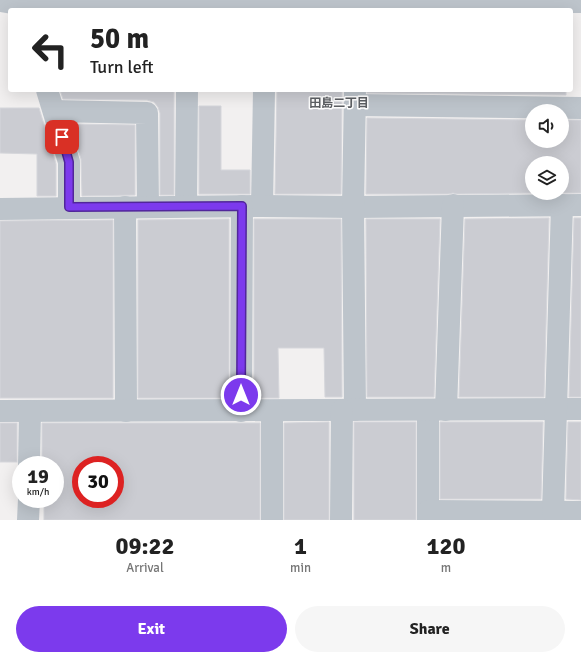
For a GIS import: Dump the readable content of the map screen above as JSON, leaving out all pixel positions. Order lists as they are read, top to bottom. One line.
{"districts":["田島二丁目"],"page":{"turn":["50 m","Turn left"],"speed":"19 km/h","limit":"30","eta":["09:22","Arrival","1","min","120","m"],"buttons":["Exit","Share"]}}
